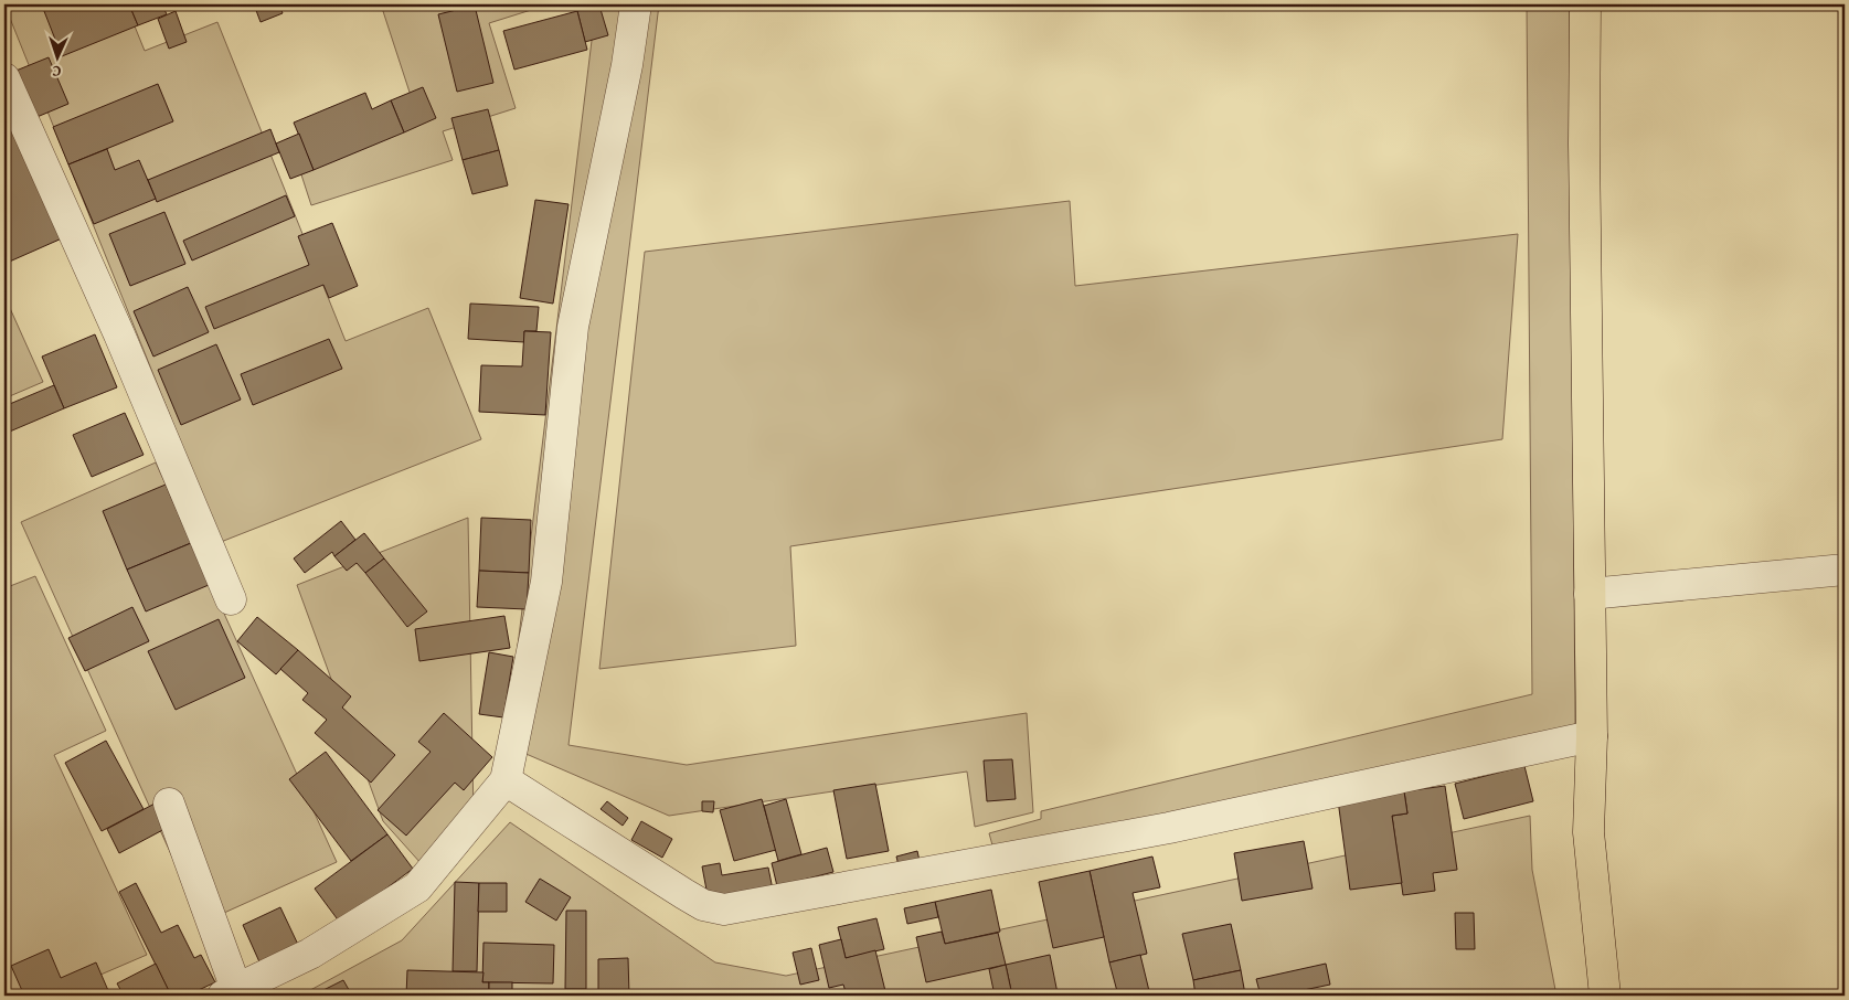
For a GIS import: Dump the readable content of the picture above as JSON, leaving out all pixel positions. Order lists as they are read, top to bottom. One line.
{"north":"bottom"}
